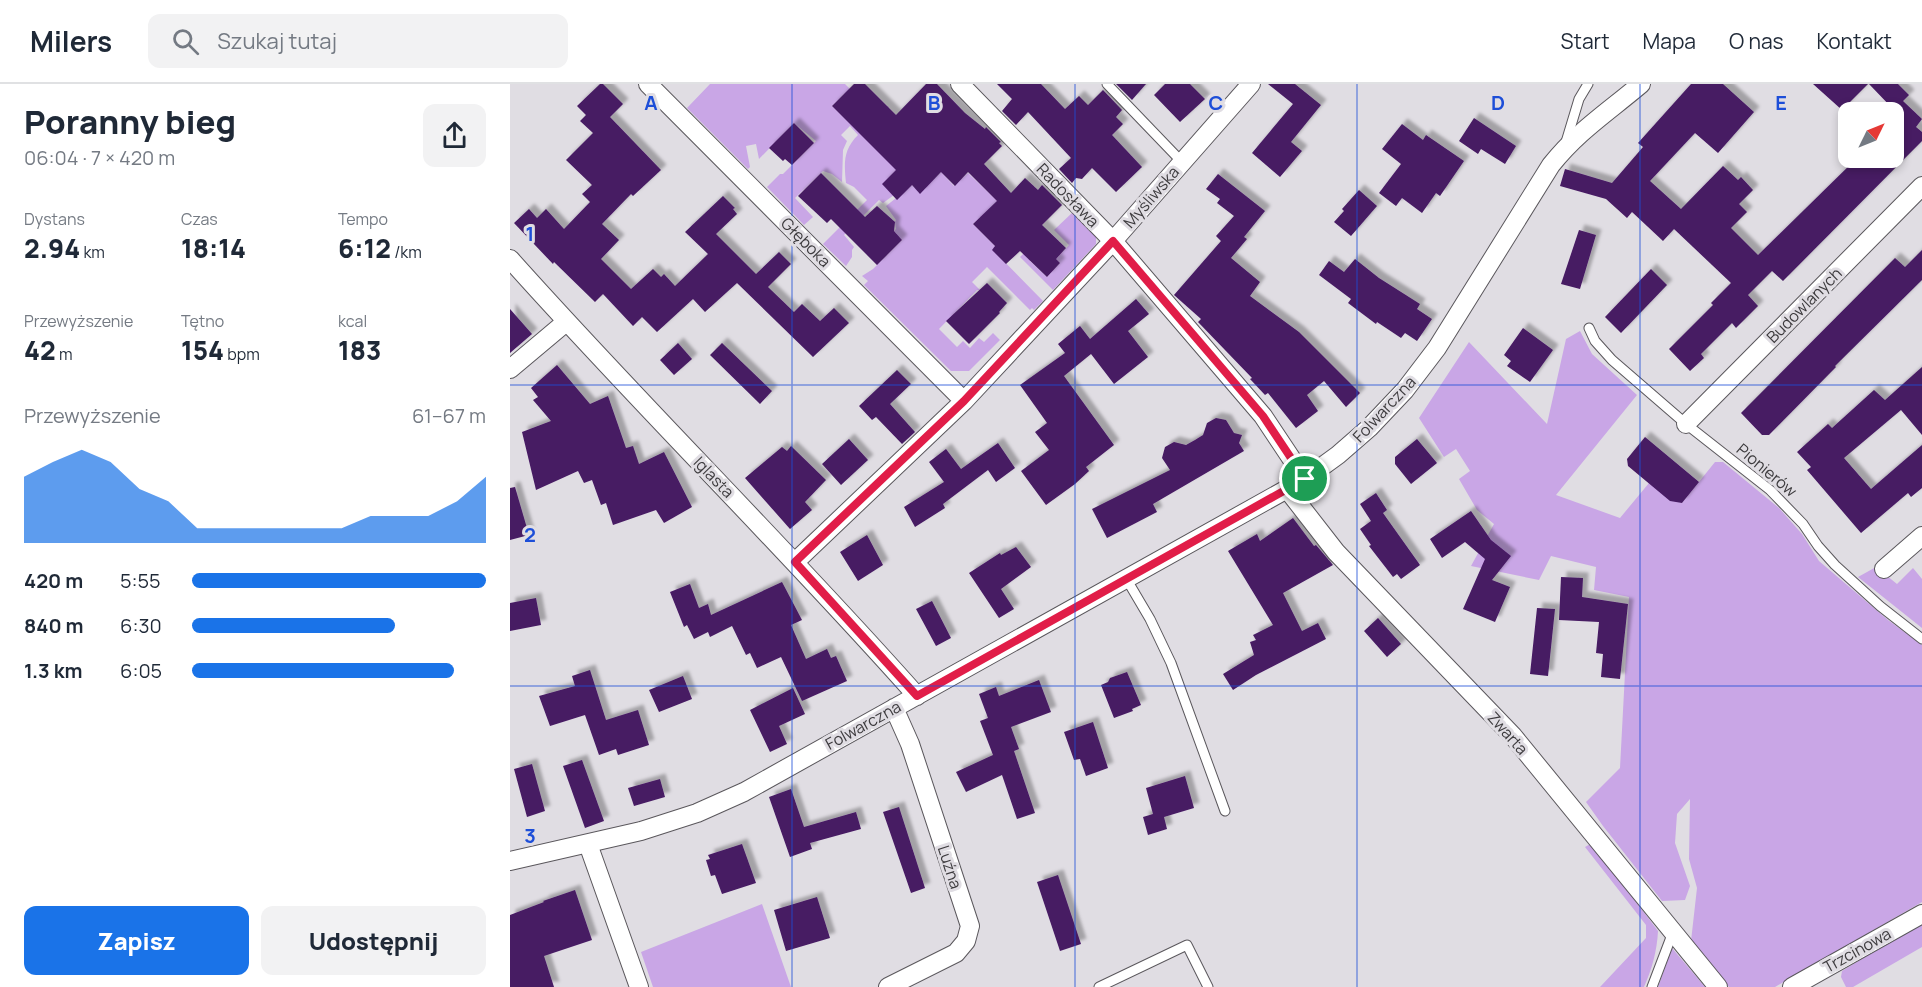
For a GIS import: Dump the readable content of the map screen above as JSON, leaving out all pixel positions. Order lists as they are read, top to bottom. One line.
{"streets":{"street":["Radosława","Myśliwska","Głęboka","Budowlanych","Folwarczna","Iglasta","Zwarta","Luźna","Trzcinowa"],"lane":["Pionierów"]},"crossings":[["Radosława","Myśliwska"],["Radosława","Folwarczna"],["Myśliwska","Głęboka"],["Myśliwska","Iglasta"],["Budowlanych","Pionierów"],["Folwarczna","Iglasta"],["Folwarczna","Zwarta"],["Folwarczna","Luźna"]],"north":"top right","page":{"header":"Milers","search":"Szukaj tutaj","nav":["Start","Mapa","O nas","Kontakt"],"heading":["Poranny bieg","06:04 · 7 × 420 m"],"stats":[["Dystans","2.94 km"],["Czas","18:14"],["Tempo","6:12 /km"],["Przewyższenie","42 m"],["Tętno","154 bpm"],["kcal","183"]],"chart":["Przewyższenie","61–67 m"],"list":[{"name":"420 m","note":"5:55"},{"name":"840 m","note":"6:30"},{"name":"1.3 km","note":"6:05"}],"buttons":["Zapisz","Udostępnij"]},"grid":{"columns":["A","B","C","D","E"],"rows":["1","2","3"]}}
